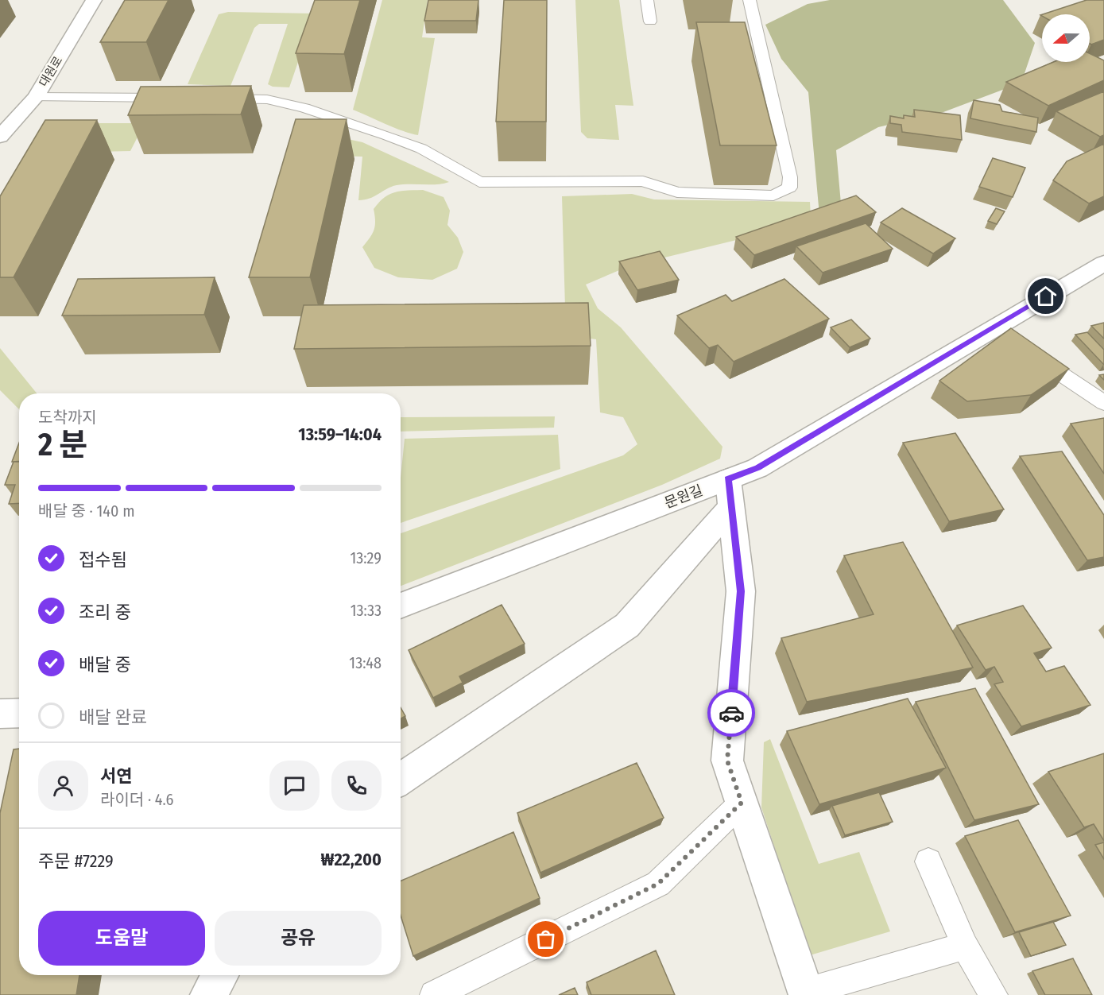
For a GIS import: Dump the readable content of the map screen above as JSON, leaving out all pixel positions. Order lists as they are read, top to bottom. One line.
{"streets":{"street":["대원로","문원길"]},"north":"left","page":{"heading":["2 분","도착까지","13:59–14:04"],"panel":["서연","라이더 · 4.6","주문 #7229","₩22,200"],"bar":"배달 중 · 140 m","list":[["접수됨","13:29"],["조리 중","13:33"],["배달 중","13:48"],"배달 완료"],"buttons":["도움말","공유"]}}
